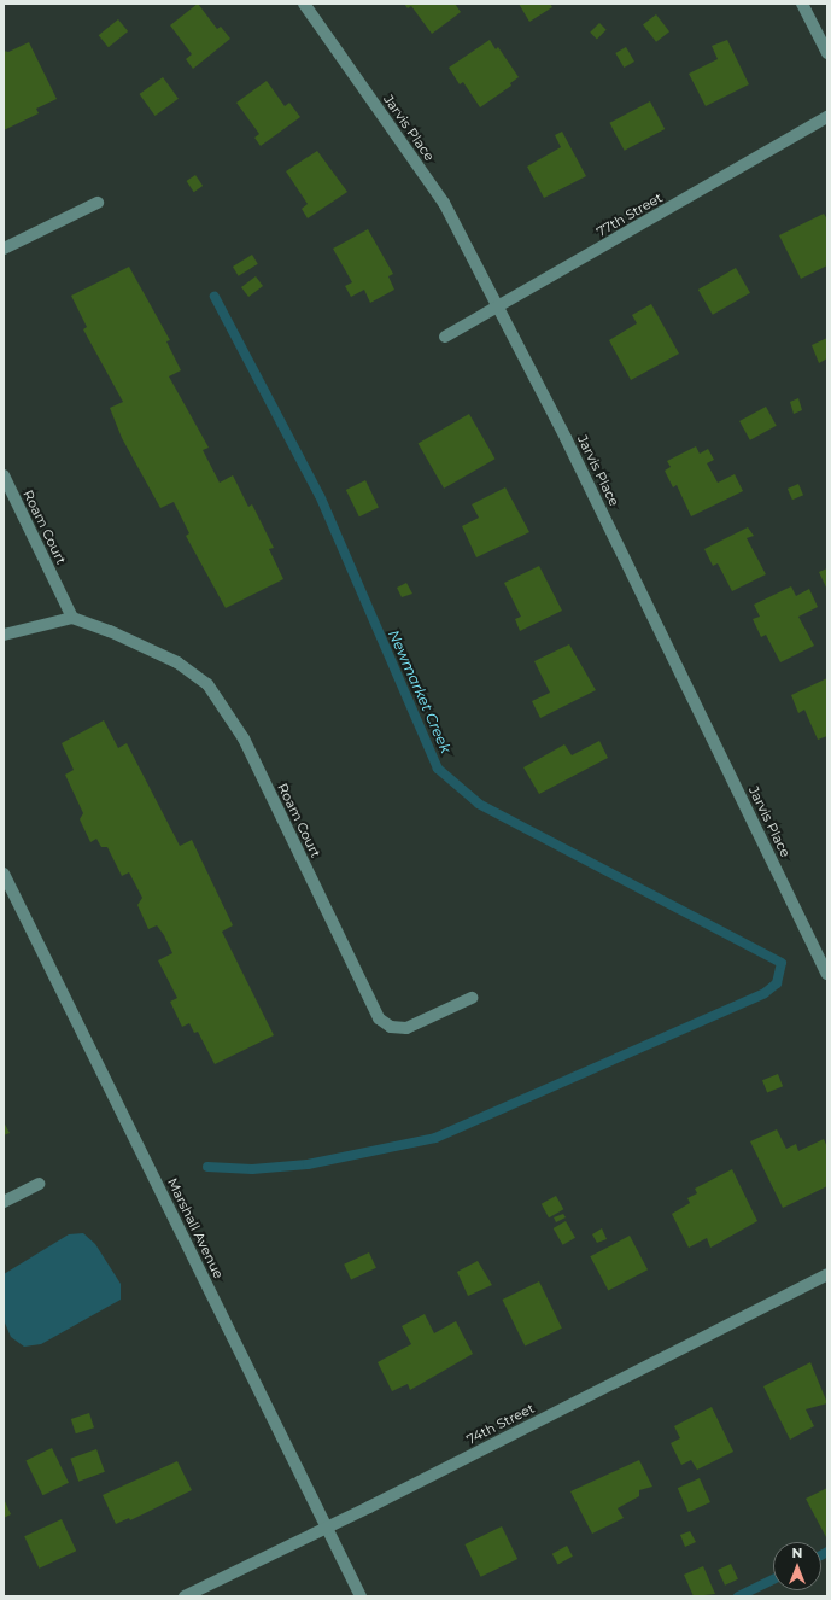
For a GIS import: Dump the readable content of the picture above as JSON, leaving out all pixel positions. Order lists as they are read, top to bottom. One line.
{"streets":{"street":["Jarvis Place","77th Street","Roam Court","Marshall Avenue","74th Street"]},"crossings":[["Jarvis Place","77th Street"],["Marshall Avenue","74th Street"]],"water":["Newmarket Creek"],"north":"top"}
